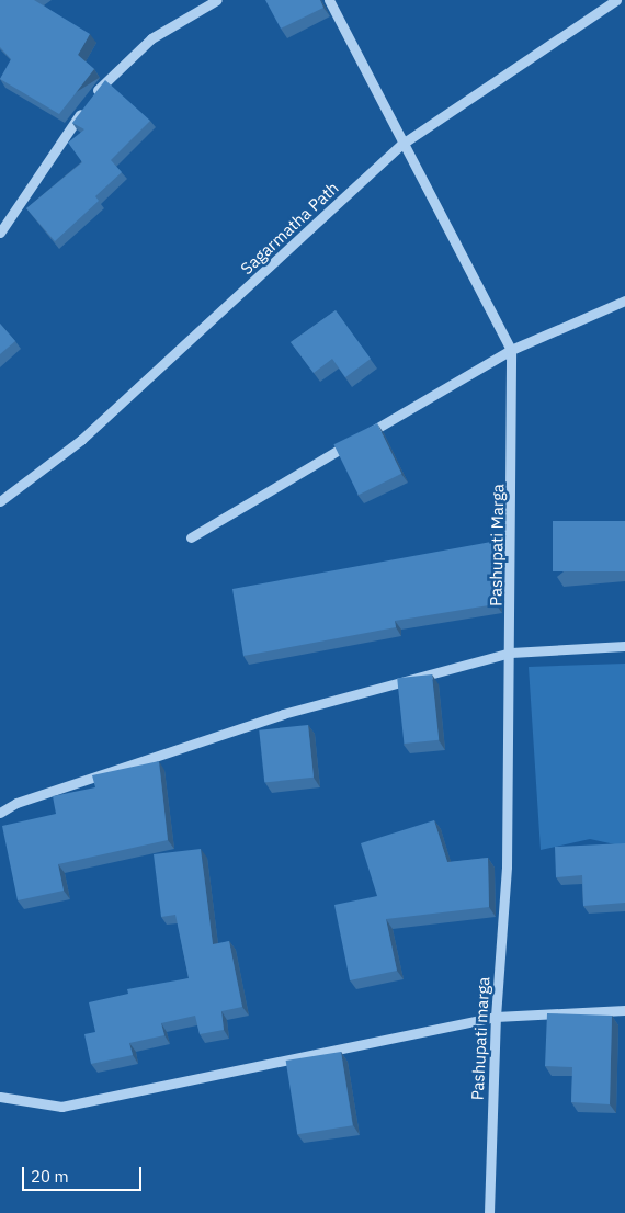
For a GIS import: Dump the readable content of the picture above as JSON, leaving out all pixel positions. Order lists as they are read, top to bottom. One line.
{"streets":{"street":["Sagarmatha Path","Pashupati Marga","Pashupati marga"]},"crossings":[["Pashupati Marga","Pashupati marga"]],"scale_bar":"20 m"}
